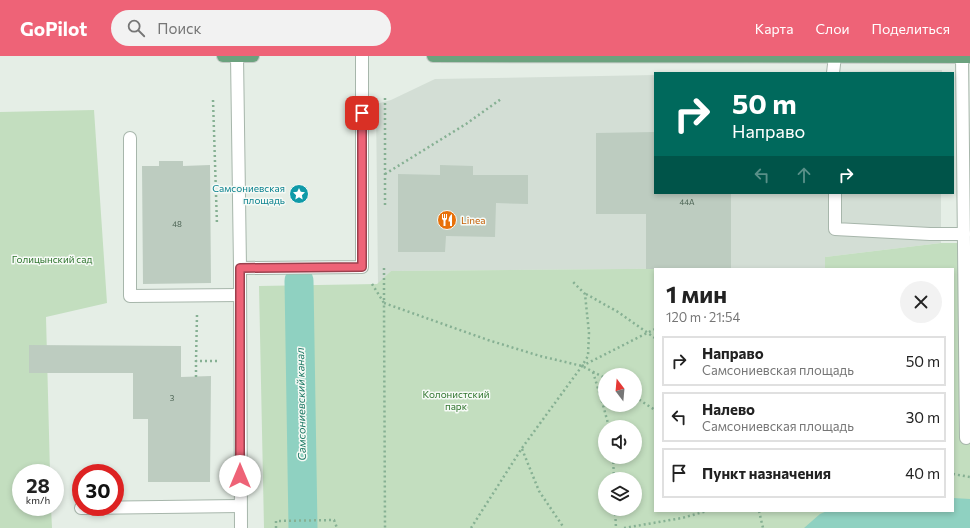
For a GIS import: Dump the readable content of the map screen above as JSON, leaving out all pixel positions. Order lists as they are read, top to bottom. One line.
{"water":["Самсониевский канал"],"parks":["Голицынский сад","Колонистский парк"],"places":{"place":["Самсониевская площадь"],"restaurant":["Linea"]},"house_numbers":["44А","48","3"],"north":"top","page":{"header":"GoPilot","search":"Поиск","nav":["Карта","Слои","Поделиться"],"turn":["50 m","Направо"],"heading":["1 мин","120 m · 21:54"],"list":[{"name":"Направо","note":"Самсониевская площадь","value":"50 m"},{"name":"Налево","note":"Самсониевская площадь","value":"30 m"},{"name":"Пункт назначения","value":"40 m"}],"speed":"28 km/h","limit":"30"}}
